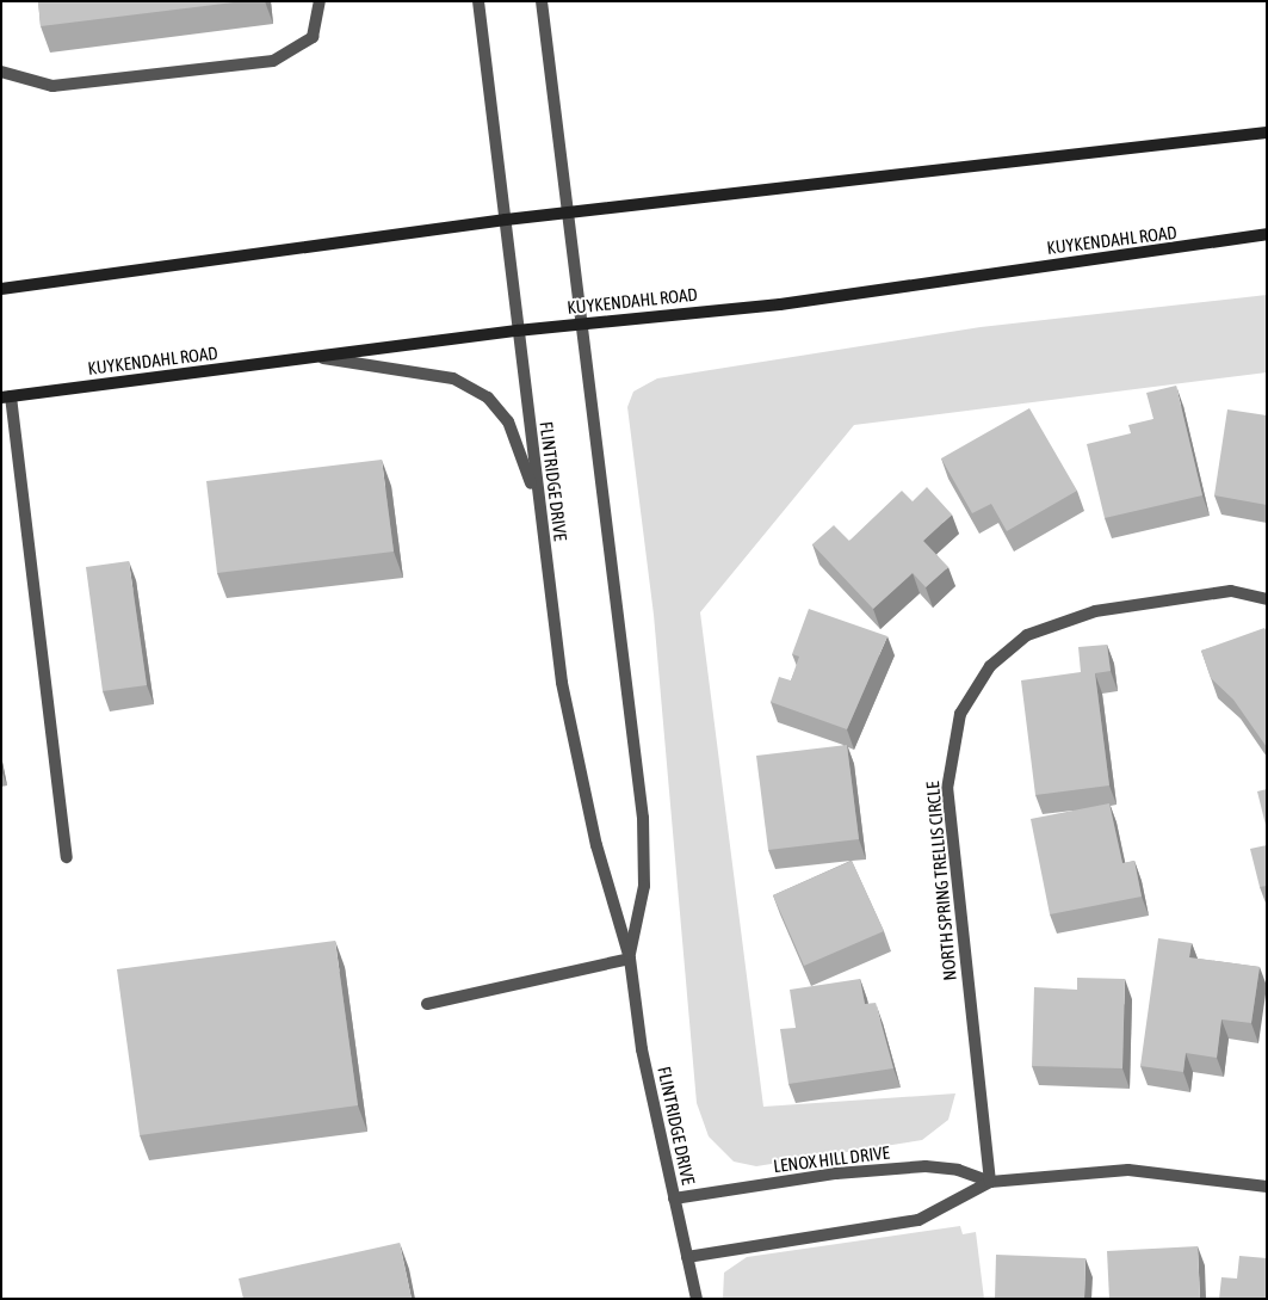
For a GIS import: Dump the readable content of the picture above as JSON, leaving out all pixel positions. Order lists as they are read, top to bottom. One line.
{"streets":{"main road":["KUYKENDAHL ROAD"],"street":["FLINTRIDGE DRIVE","NORTH SPRING TRELLIS CIRCLE","LENOX HILL DRIVE"]},"crossings":[["KUYKENDAHL ROAD","FLINTRIDGE DRIVE"],["FLINTRIDGE DRIVE","LENOX HILL DRIVE"],["NORTH SPRING TRELLIS CIRCLE","LENOX HILL DRIVE"]]}
